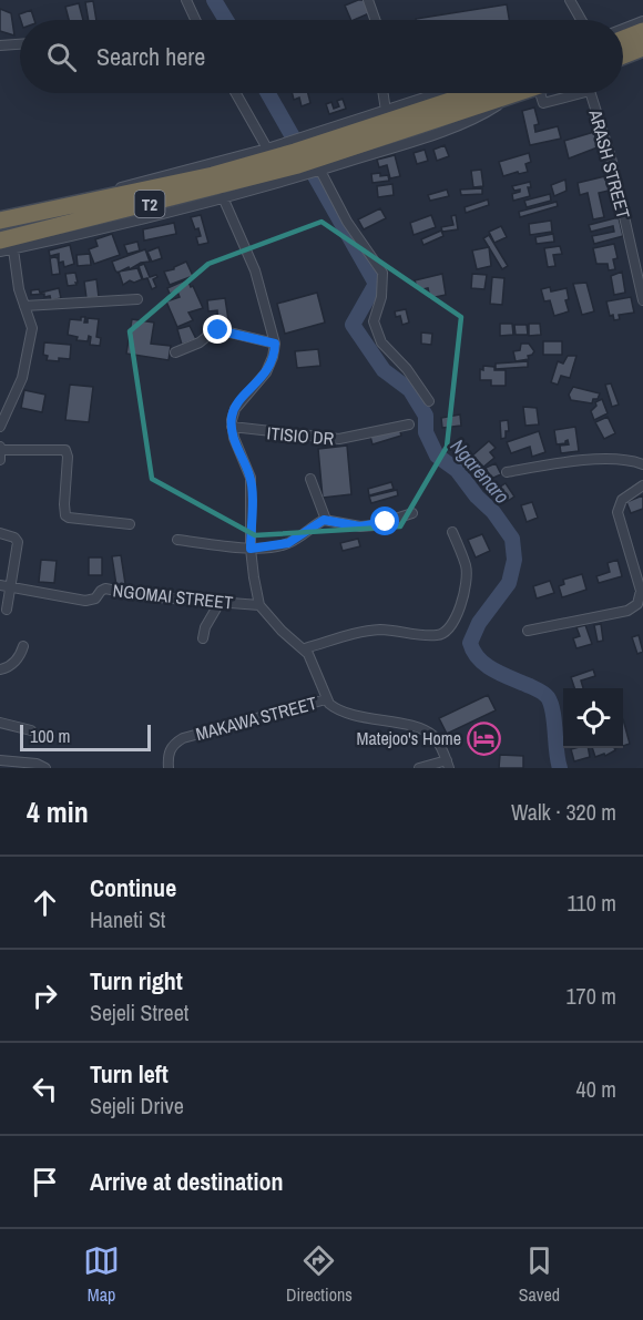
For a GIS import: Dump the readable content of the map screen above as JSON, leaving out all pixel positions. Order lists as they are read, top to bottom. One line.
{"streets":{"highway":["T2"],"street":["ARASH STREET","ITISIO DR","NGOMAI STREET","MAKAWA STREET"]},"water":["Ngarenaro"],"places":{"hotel":["Matejoo's Home"]},"scale_bar":"100 m","page":{"search":"Search here","scale":"100 m","heading":["4 min","Walk · 320 m"],"list":[["Continue","Haneti St","110 m"],["Turn right","Sejeli Street","170 m"],["Turn left","Sejeli Drive","40 m"],"Arrive at destination"],"nav":["Map","Directions","Saved"]}}
